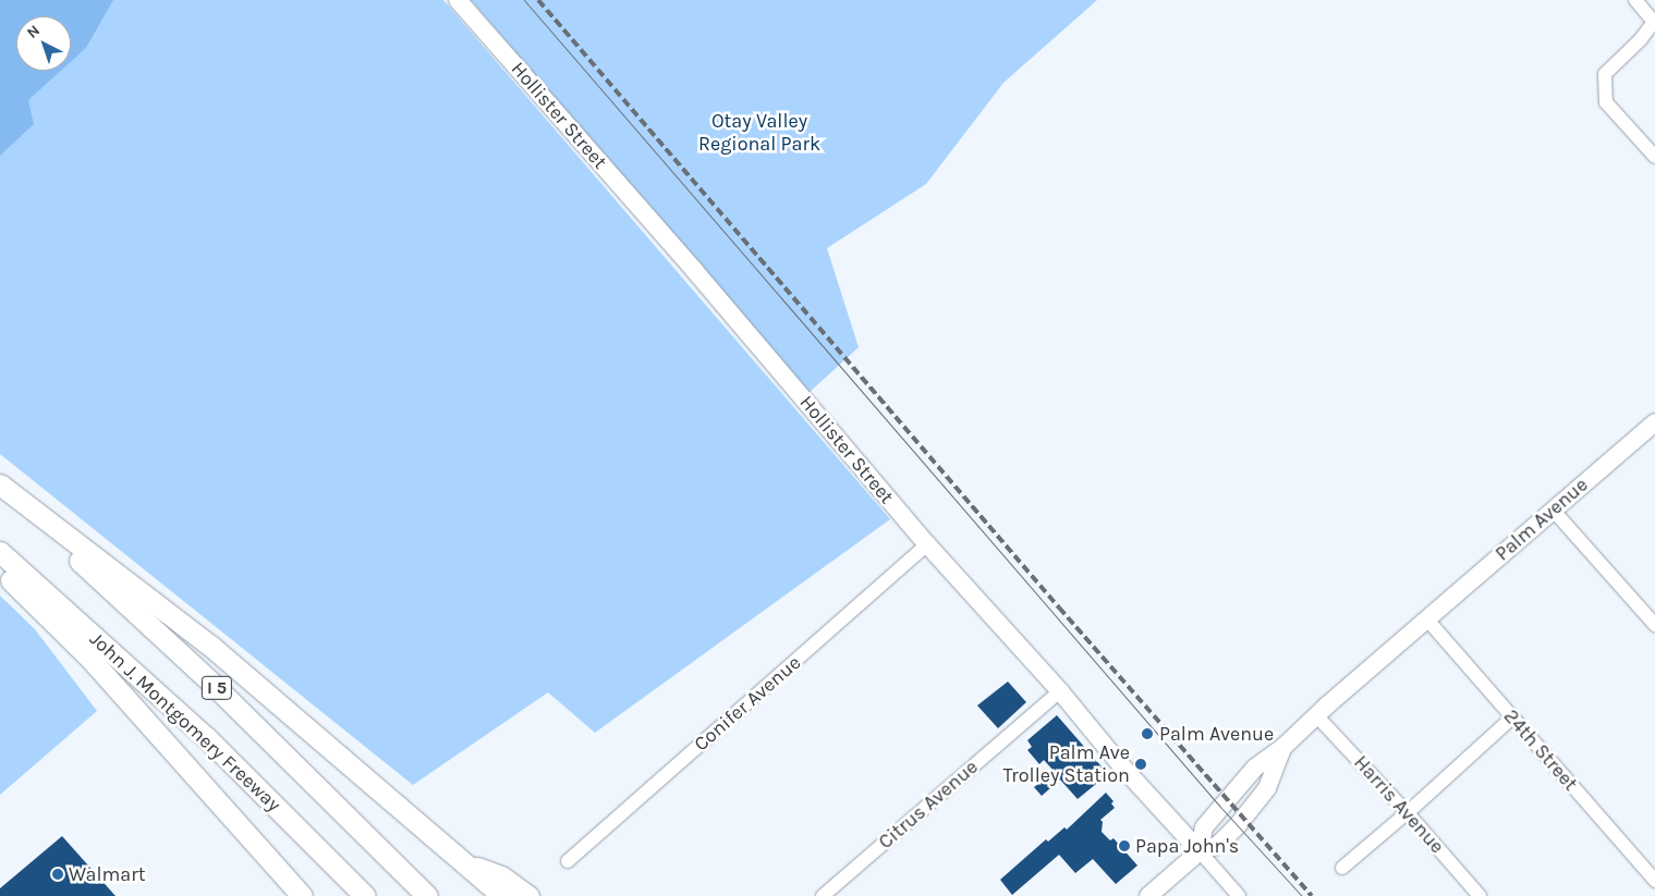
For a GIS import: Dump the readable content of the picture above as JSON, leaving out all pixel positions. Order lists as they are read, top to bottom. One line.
{"streets":{"highway":["I 5","John J. Montgomery Freeway"],"main road":["Hollister Street","Palm Avenue"],"street":["Conifer Avenue","24th Street","Citrus Avenue","Harris Avenue"]},"crossings":[["Hollister Street","Palm Avenue"],["Hollister Street","Conifer Avenue"],["Hollister Street","Citrus Avenue"],["Palm Avenue","24th Street"],["Palm Avenue","Harris Avenue"]],"parks":["Otay Valley Regional Park"],"places":["Palm Avenue","Palm Ave Trolley Station","Papa John's","Walmart"],"north":"top left"}
